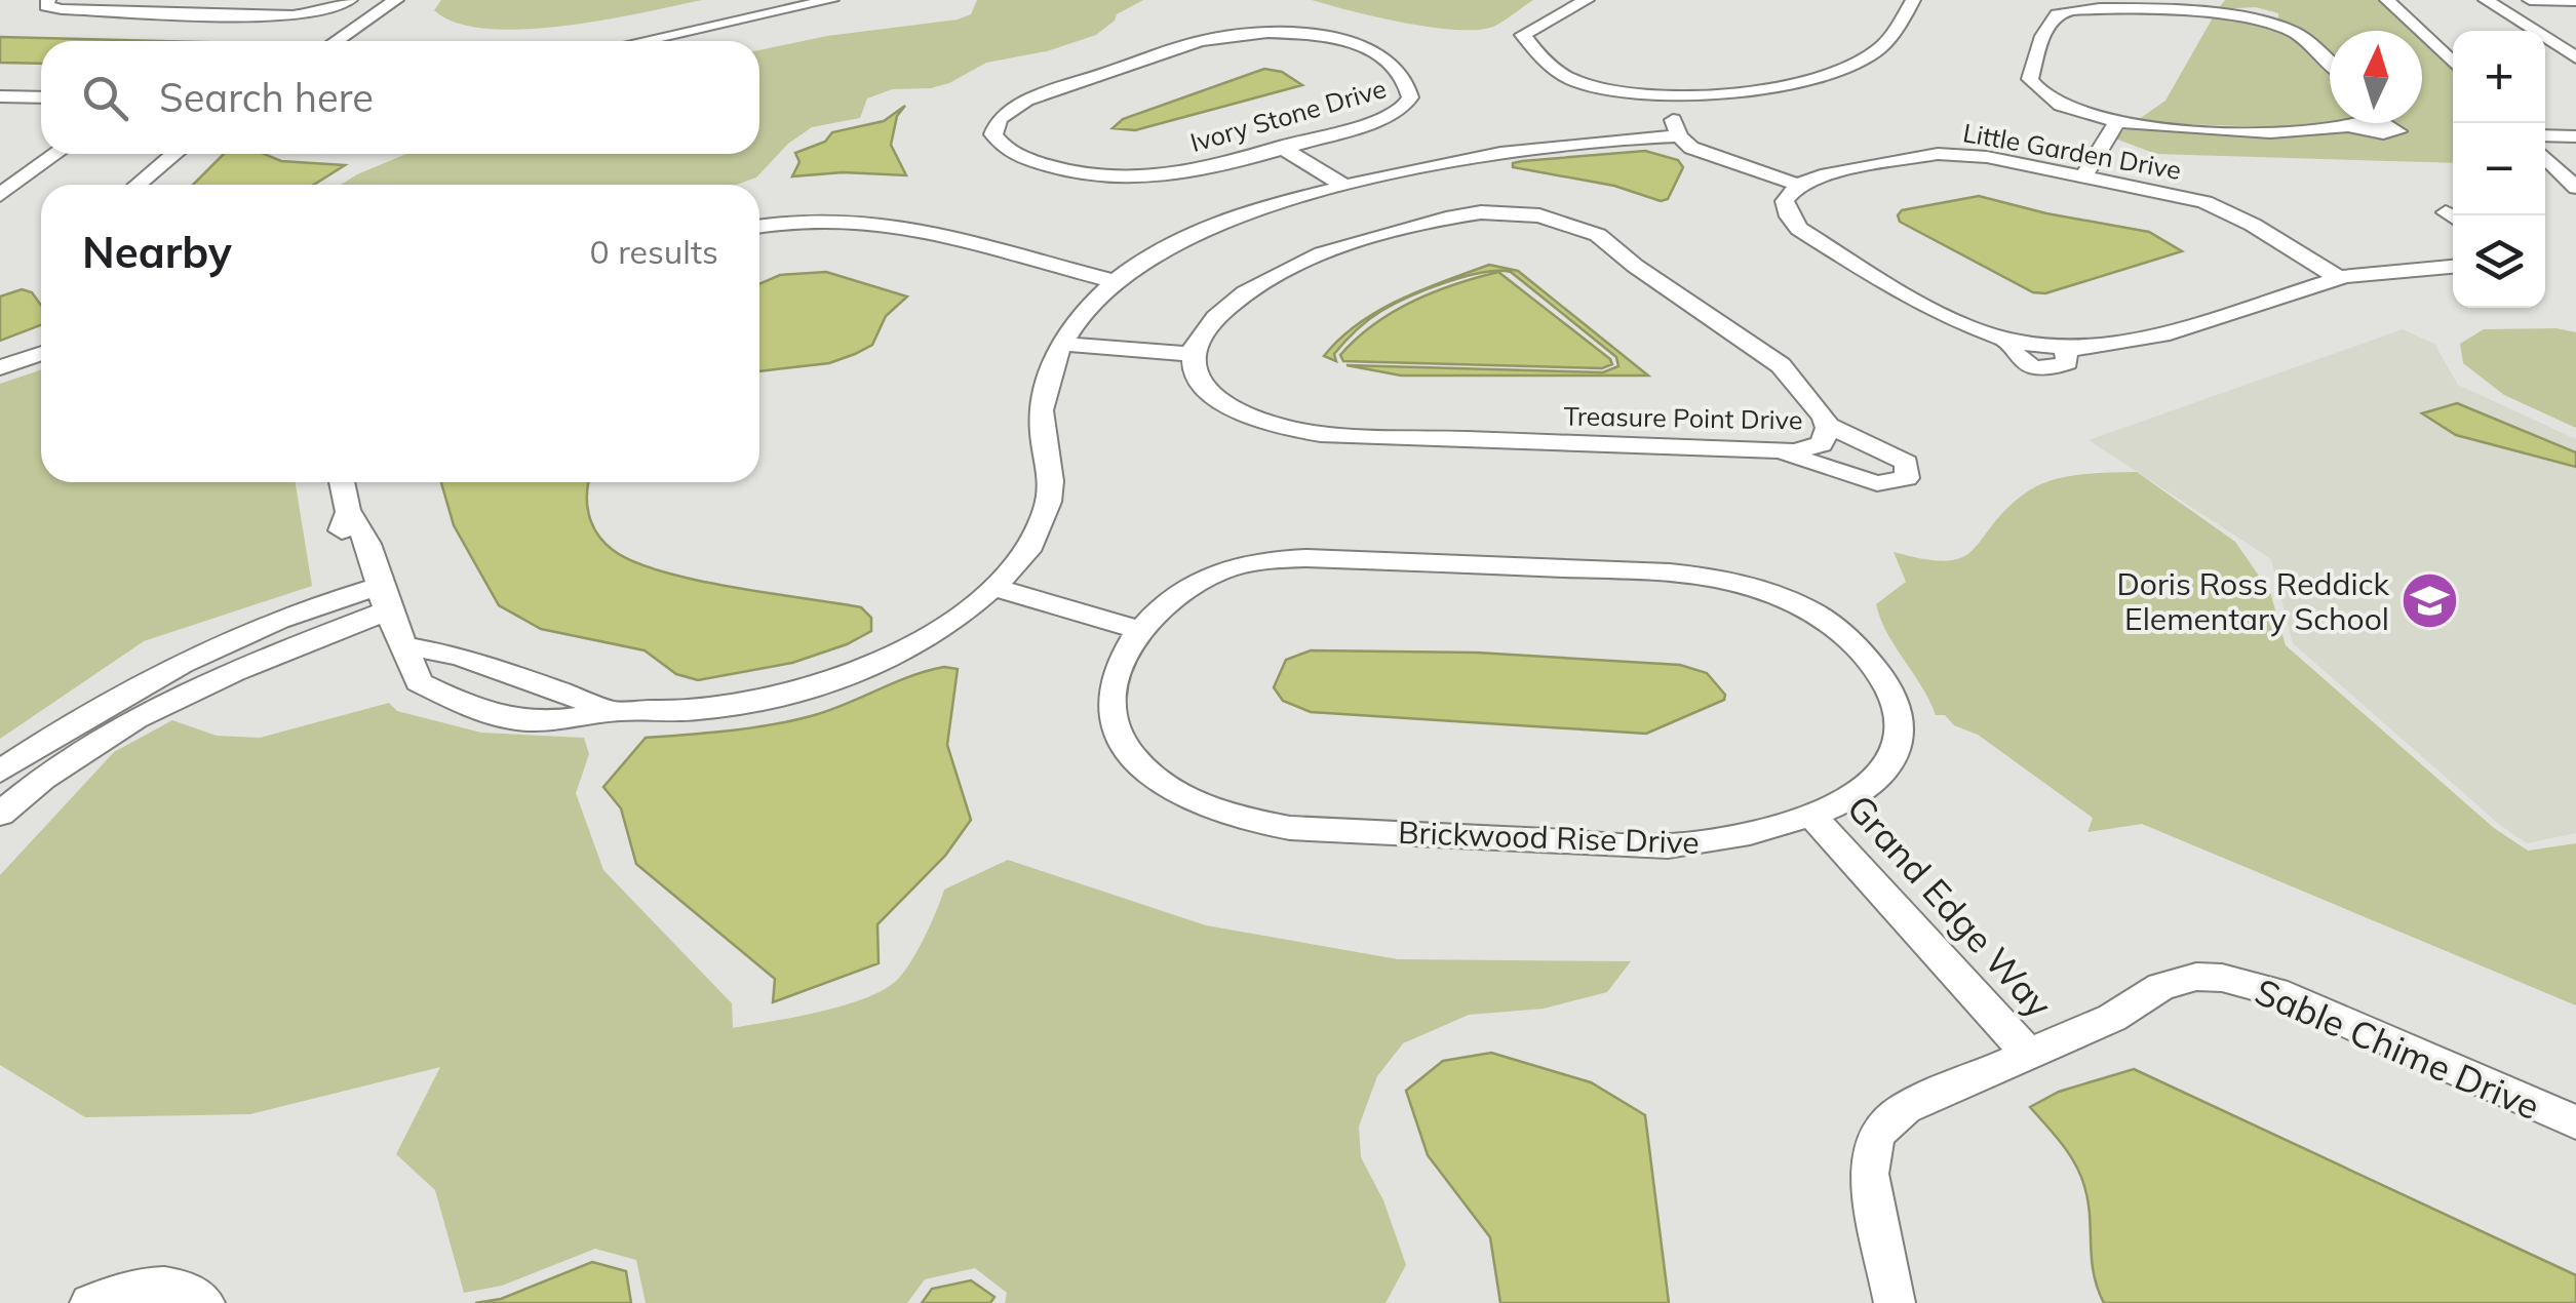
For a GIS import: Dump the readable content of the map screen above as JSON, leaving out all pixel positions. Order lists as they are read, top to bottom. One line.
{"streets":{"street":["Ivory Stone Drive","Little Garden Drive","Treasure Point Drive","Brickwood Rise Drive","Grand Edge Way","Sable Chime Drive"]},"crossings":[["Brickwood Rise Drive","Grand Edge Way"],["Grand Edge Way","Sable Chime Drive"]],"places":{"school or university":["Doris Ross Reddick Elementary School"]},"north":"top","page":{"map_buttons":["+","−"],"search":"Search here","heading":["Nearby","0 results"]}}
